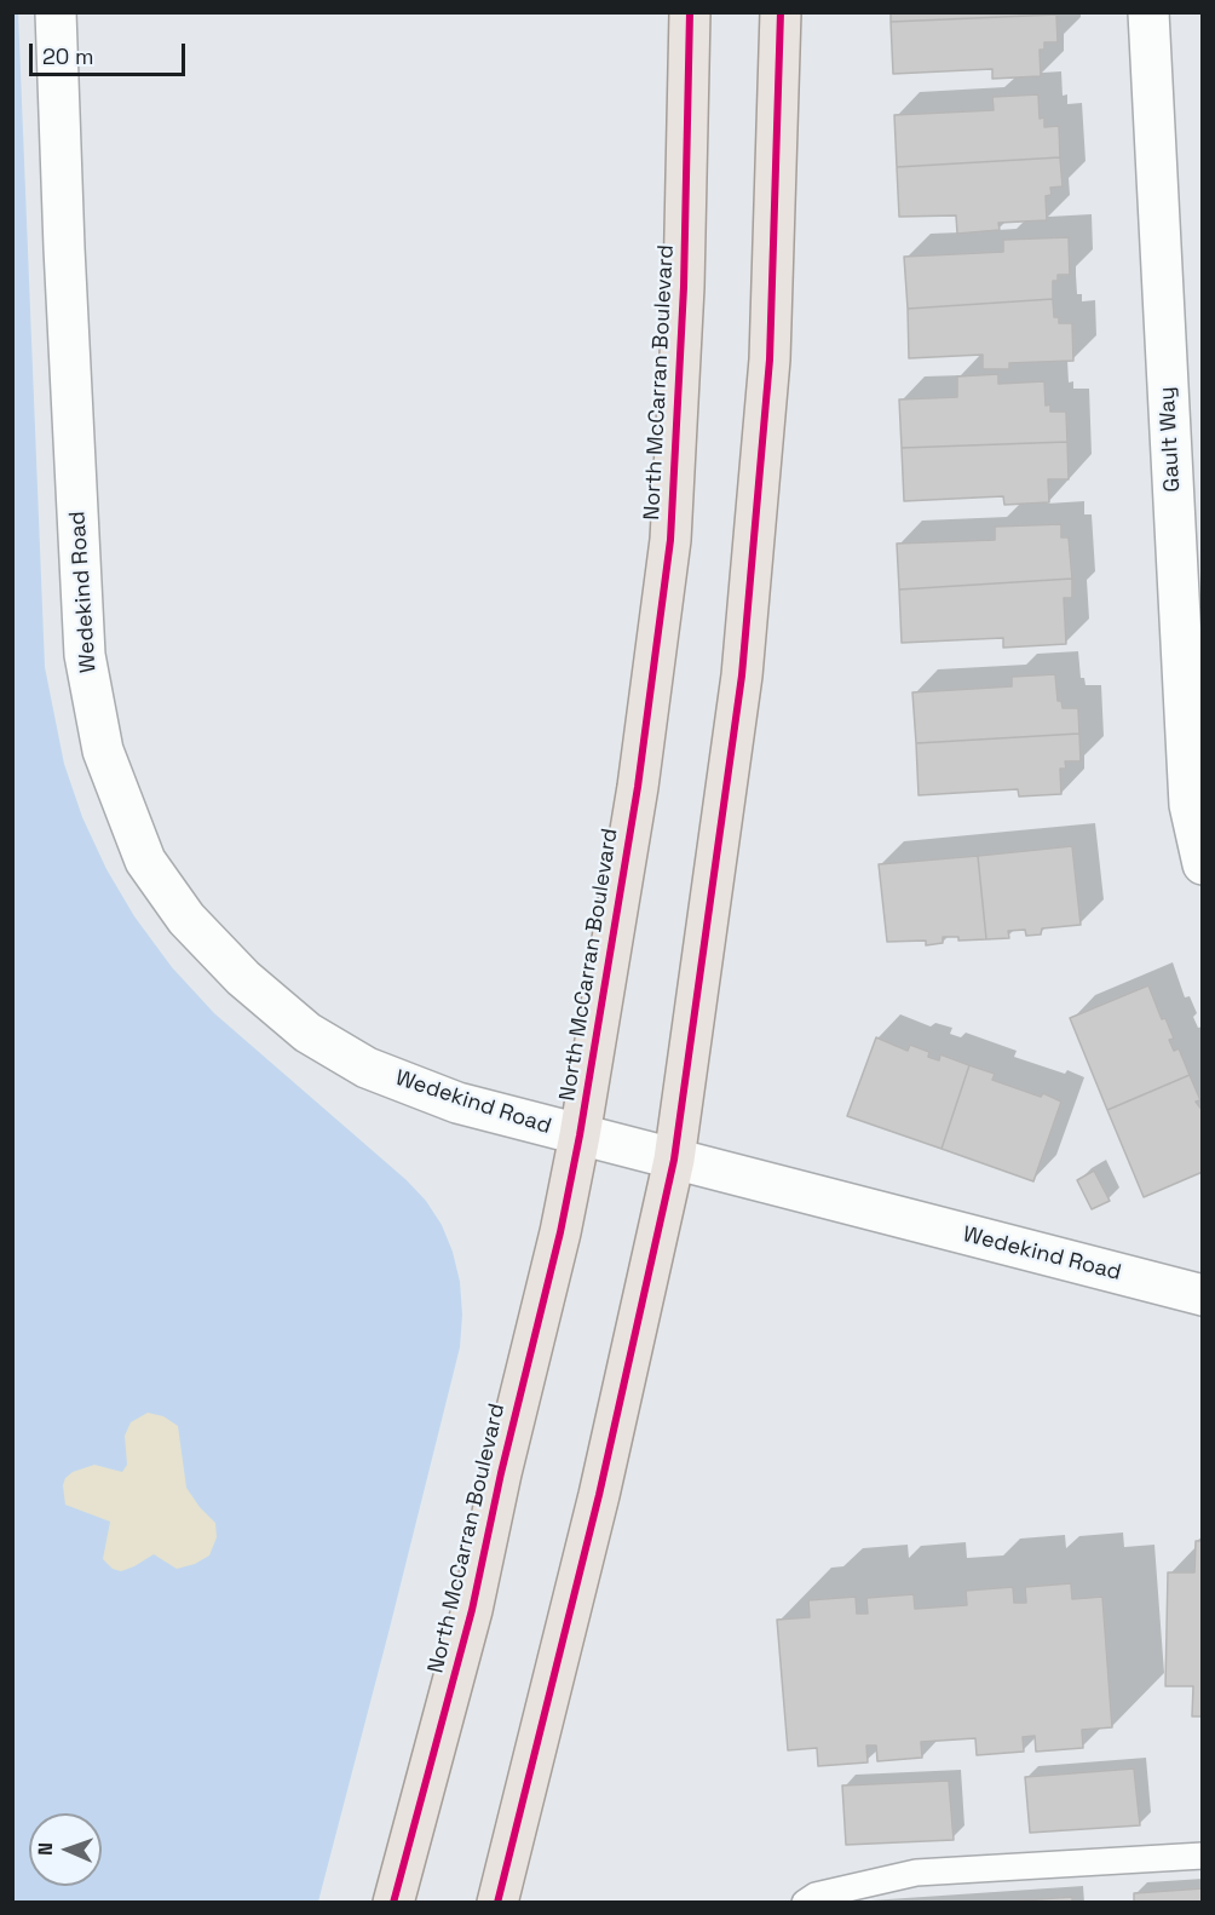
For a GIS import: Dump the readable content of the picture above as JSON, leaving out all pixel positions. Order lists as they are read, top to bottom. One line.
{"streets":{"main road":["North McCarran Boulevard"],"street":["Gault Way","Wedekind Road"]},"crossings":[["North McCarran Boulevard","Wedekind Road"]],"scale_bar":"20 m","north":"left"}
